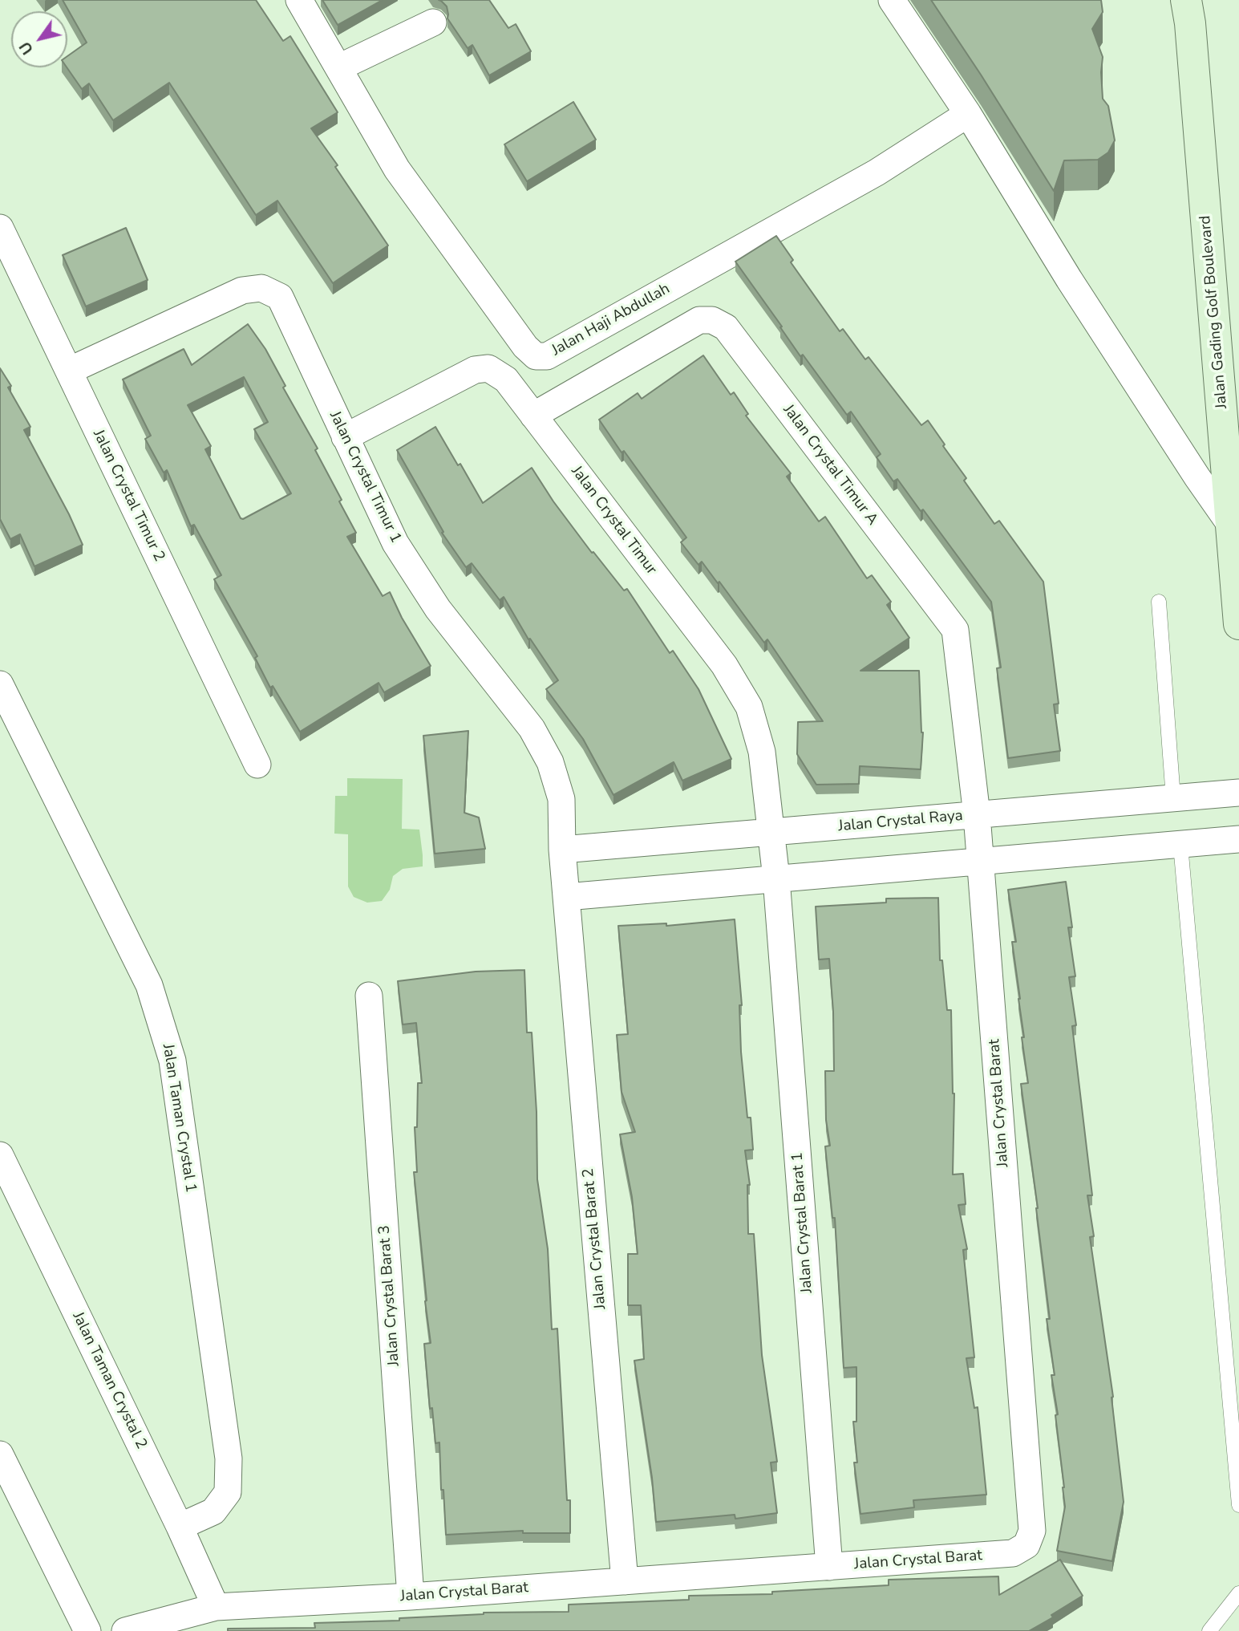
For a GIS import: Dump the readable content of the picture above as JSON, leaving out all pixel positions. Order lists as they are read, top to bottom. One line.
{"streets":{"main road":["Jalan Gading Golf Boulevard"],"street":["Jalan Haji Abdullah","Jalan Crystal Timur A","Jalan Crystal Timur 1","Jalan Crystal Timur 2","Jalan Crystal Timur","Jalan Crystal Raya","Jalan Crystal Barat","Jalan Taman Crystal 1","Jalan Crystal Barat 1","Jalan Crystal Barat 2","Jalan Crystal Barat 3","Jalan Taman Crystal 2"]},"crossings":[["Jalan Crystal Timur A","Jalan Crystal Timur"],["Jalan Crystal Timur A","Jalan Crystal Raya"],["Jalan Crystal Timur A","Jalan Crystal Barat"],["Jalan Crystal Timur 1","Jalan Crystal Timur 2"],["Jalan Crystal Timur 1","Jalan Crystal Timur"],["Jalan Crystal Timur 1","Jalan Crystal Raya"],["Jalan Crystal Timur 1","Jalan Crystal Barat 2"],["Jalan Crystal Timur","Jalan Crystal Raya"],["Jalan Crystal Timur","Jalan Crystal Barat 1"],["Jalan Crystal Barat","Jalan Crystal Barat 1"],["Jalan Crystal Barat","Jalan Crystal Barat 2"],["Jalan Crystal Barat","Jalan Crystal Barat 3"],["Jalan Crystal Barat","Jalan Taman Crystal 2"],["Jalan Taman Crystal 1","Jalan Taman Crystal 2"]],"north":"bottom left"}
